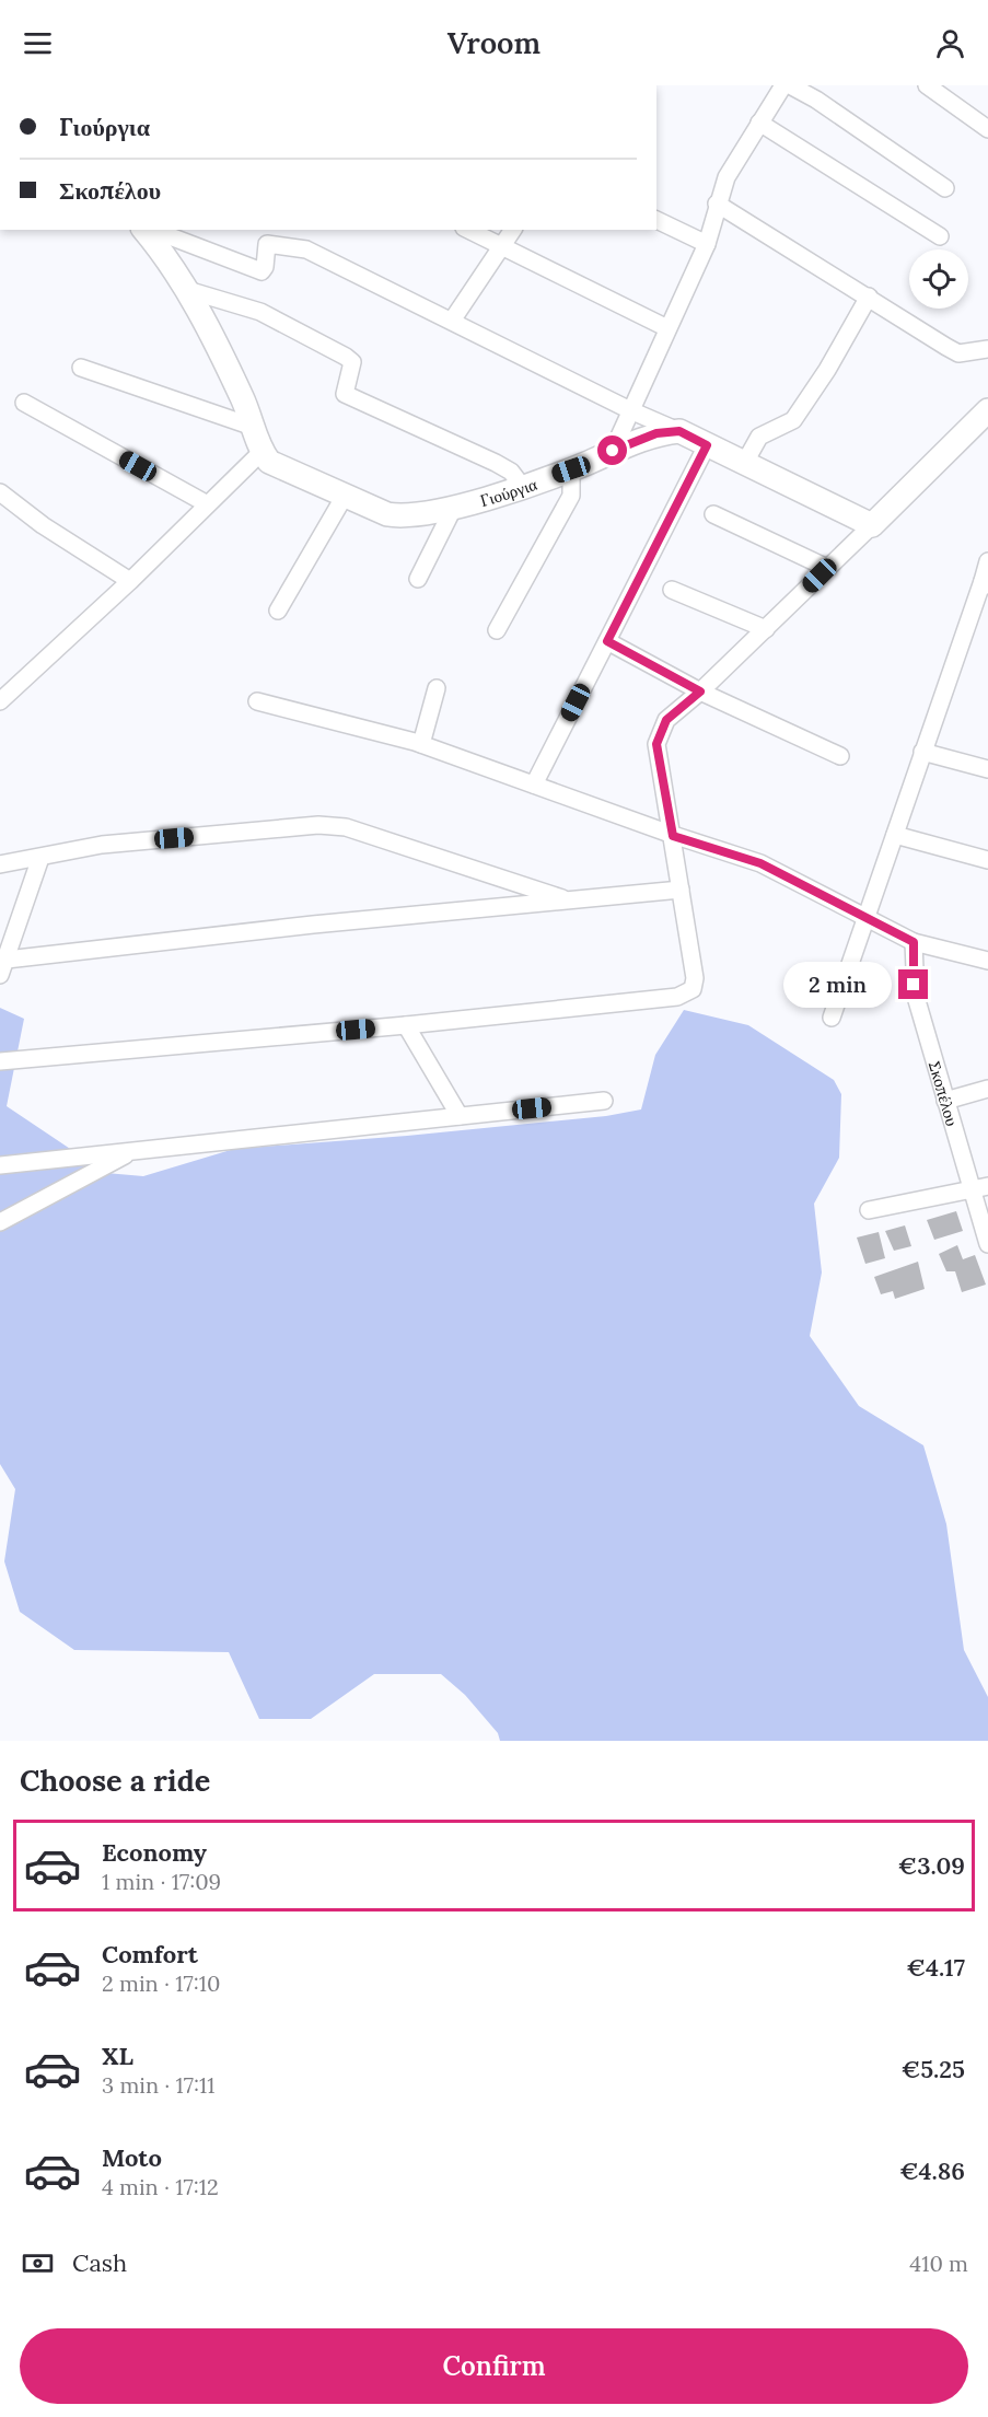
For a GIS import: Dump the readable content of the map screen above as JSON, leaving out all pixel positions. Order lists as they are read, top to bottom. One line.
{"streets":{"street":["Γιούργια","Σκοπέλου"]},"page":{"header":"Vroom","banner":["Γιούργια","Σκοπέλου"],"bubble":"2 min","heading":"Choose a ride","list":[{"name":"Economy","note":"1 min · 17:09","value":"€3.09"},{"name":"Comfort","note":"2 min · 17:10","value":"€4.17"},{"name":"XL","note":"3 min · 17:11","value":"€5.25"},{"name":"Moto","note":"4 min · 17:12","value":"€4.86"}],"pay":["Cash","410 m"],"buttons":"Confirm"}}
